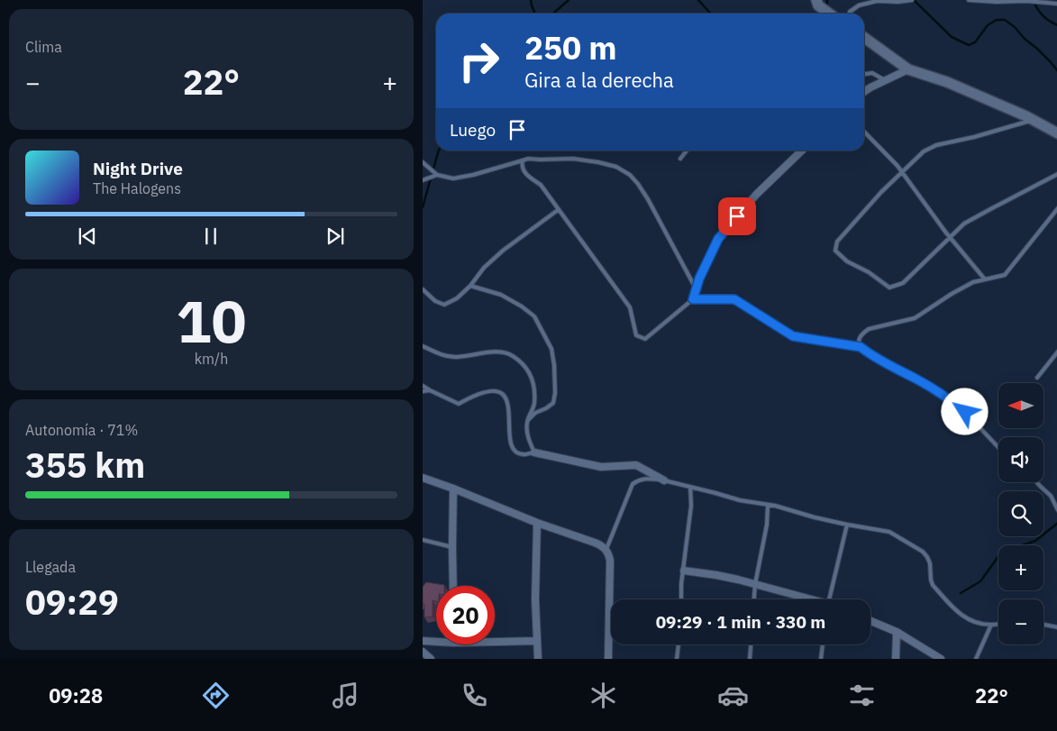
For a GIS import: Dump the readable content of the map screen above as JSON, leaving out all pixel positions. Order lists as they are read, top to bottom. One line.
{"north":"left","page":{"tile":["Clima",["10","km/h"],["Autonomía · 71%","355 km"],["Llegada","09:29"]],"turn":["250 m","Gira a la derecha"],"heat":["−","22°","+"],"then":"Luego","song":["Night Drive","The Halogens"],"map_buttons":["+","−"],"limit":"20","trip":"09:29 · 1 min · 330 m","tabs":["09:28","22°"]}}
